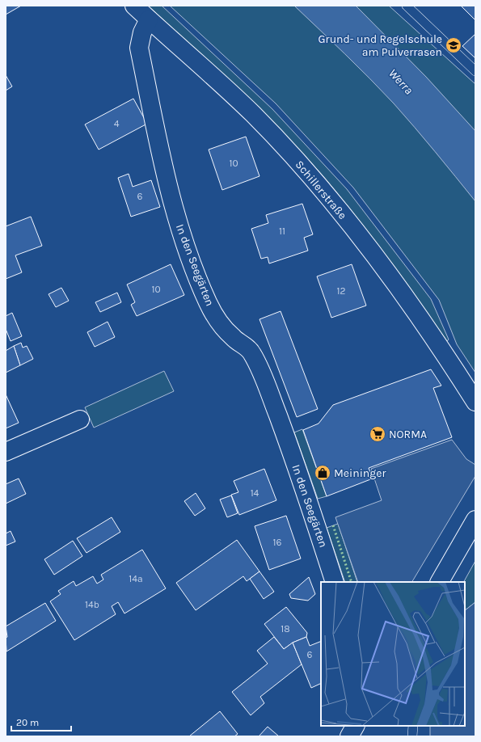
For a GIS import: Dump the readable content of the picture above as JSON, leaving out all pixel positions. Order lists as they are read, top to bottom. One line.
{"streets":{"street":["Schillerstraße","In den Seegärten"]},"crossings":[["Schillerstraße","In den Seegärten"]],"water":["Werra"],"places":{"school or university":["Grund- und Regelschule am Pulverrasen"],"supermarket":["NORMA"],"shop":["Meininger"]},"house_numbers":["4","10","6","11","10","12","14","16","14a","14b","18","6"],"scale_bar":"20 m"}
